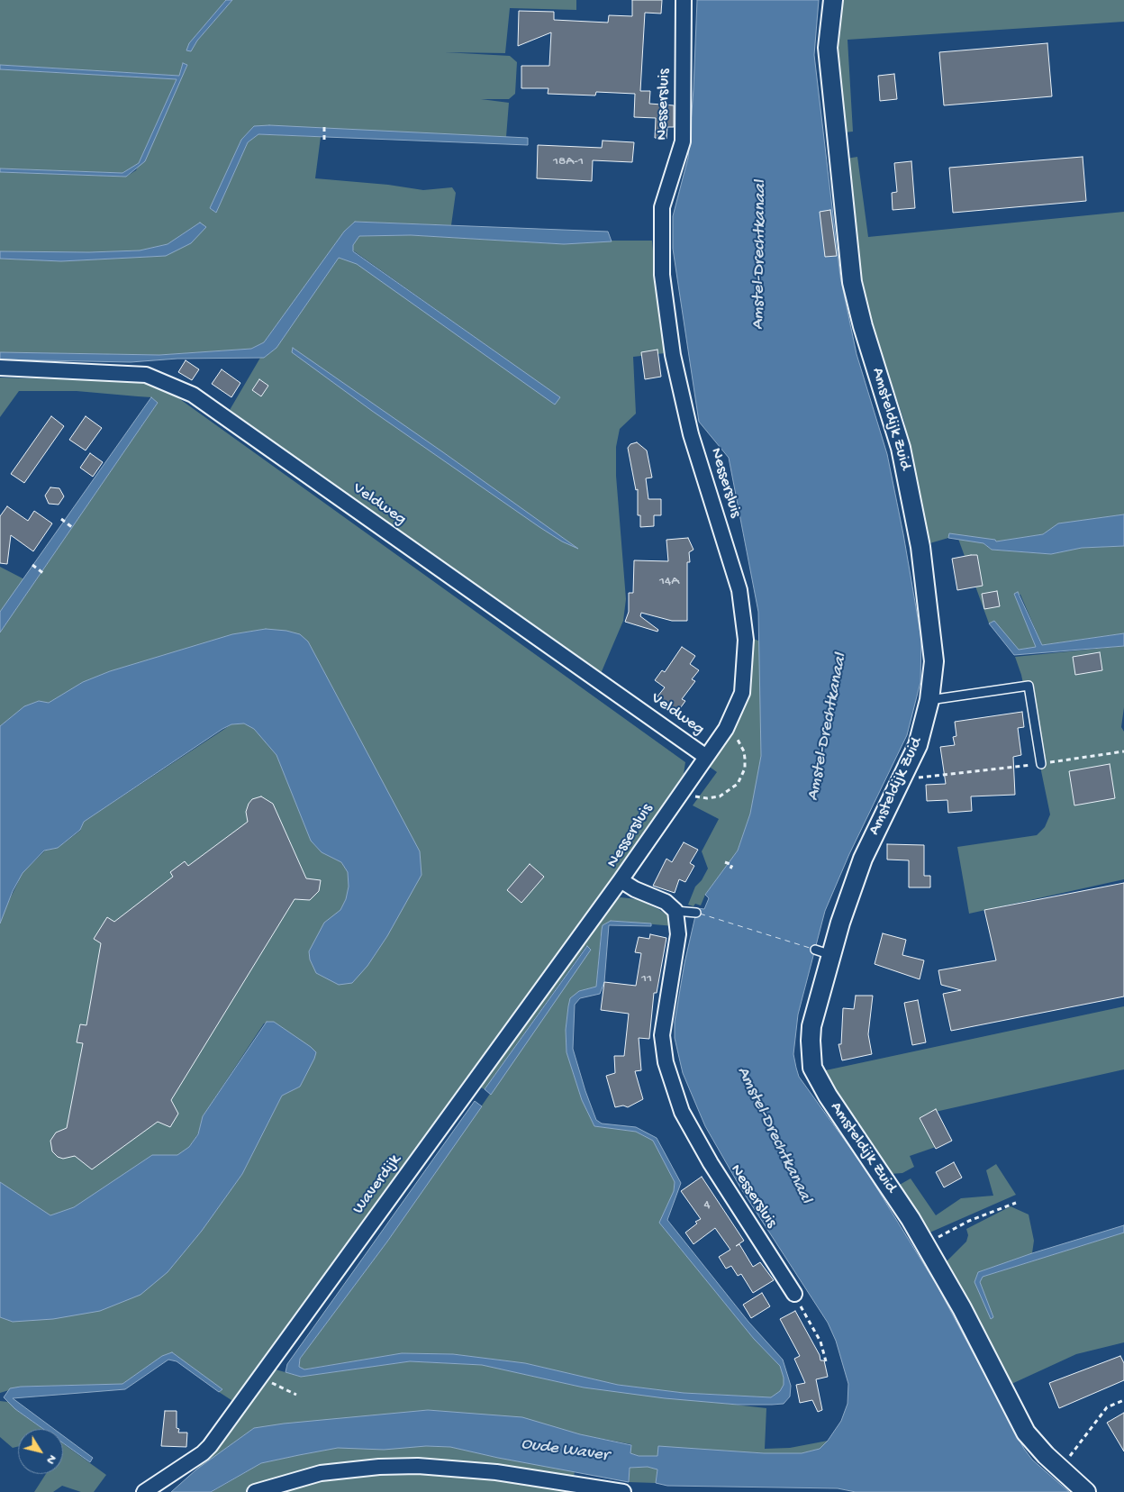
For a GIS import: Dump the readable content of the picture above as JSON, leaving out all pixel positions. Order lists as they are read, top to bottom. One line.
{"streets":{"street":["Nessersluis","Amsteldijk Zuid","Veldweg","Waverdijk"]},"crossings":[["Nessersluis","Veldweg"],["Nessersluis","Waverdijk"]],"water":["Amstel-Drechtkanaal","Oude Waver"],"house_numbers":["18A-1","14A","11","4"],"north":"bottom right"}
